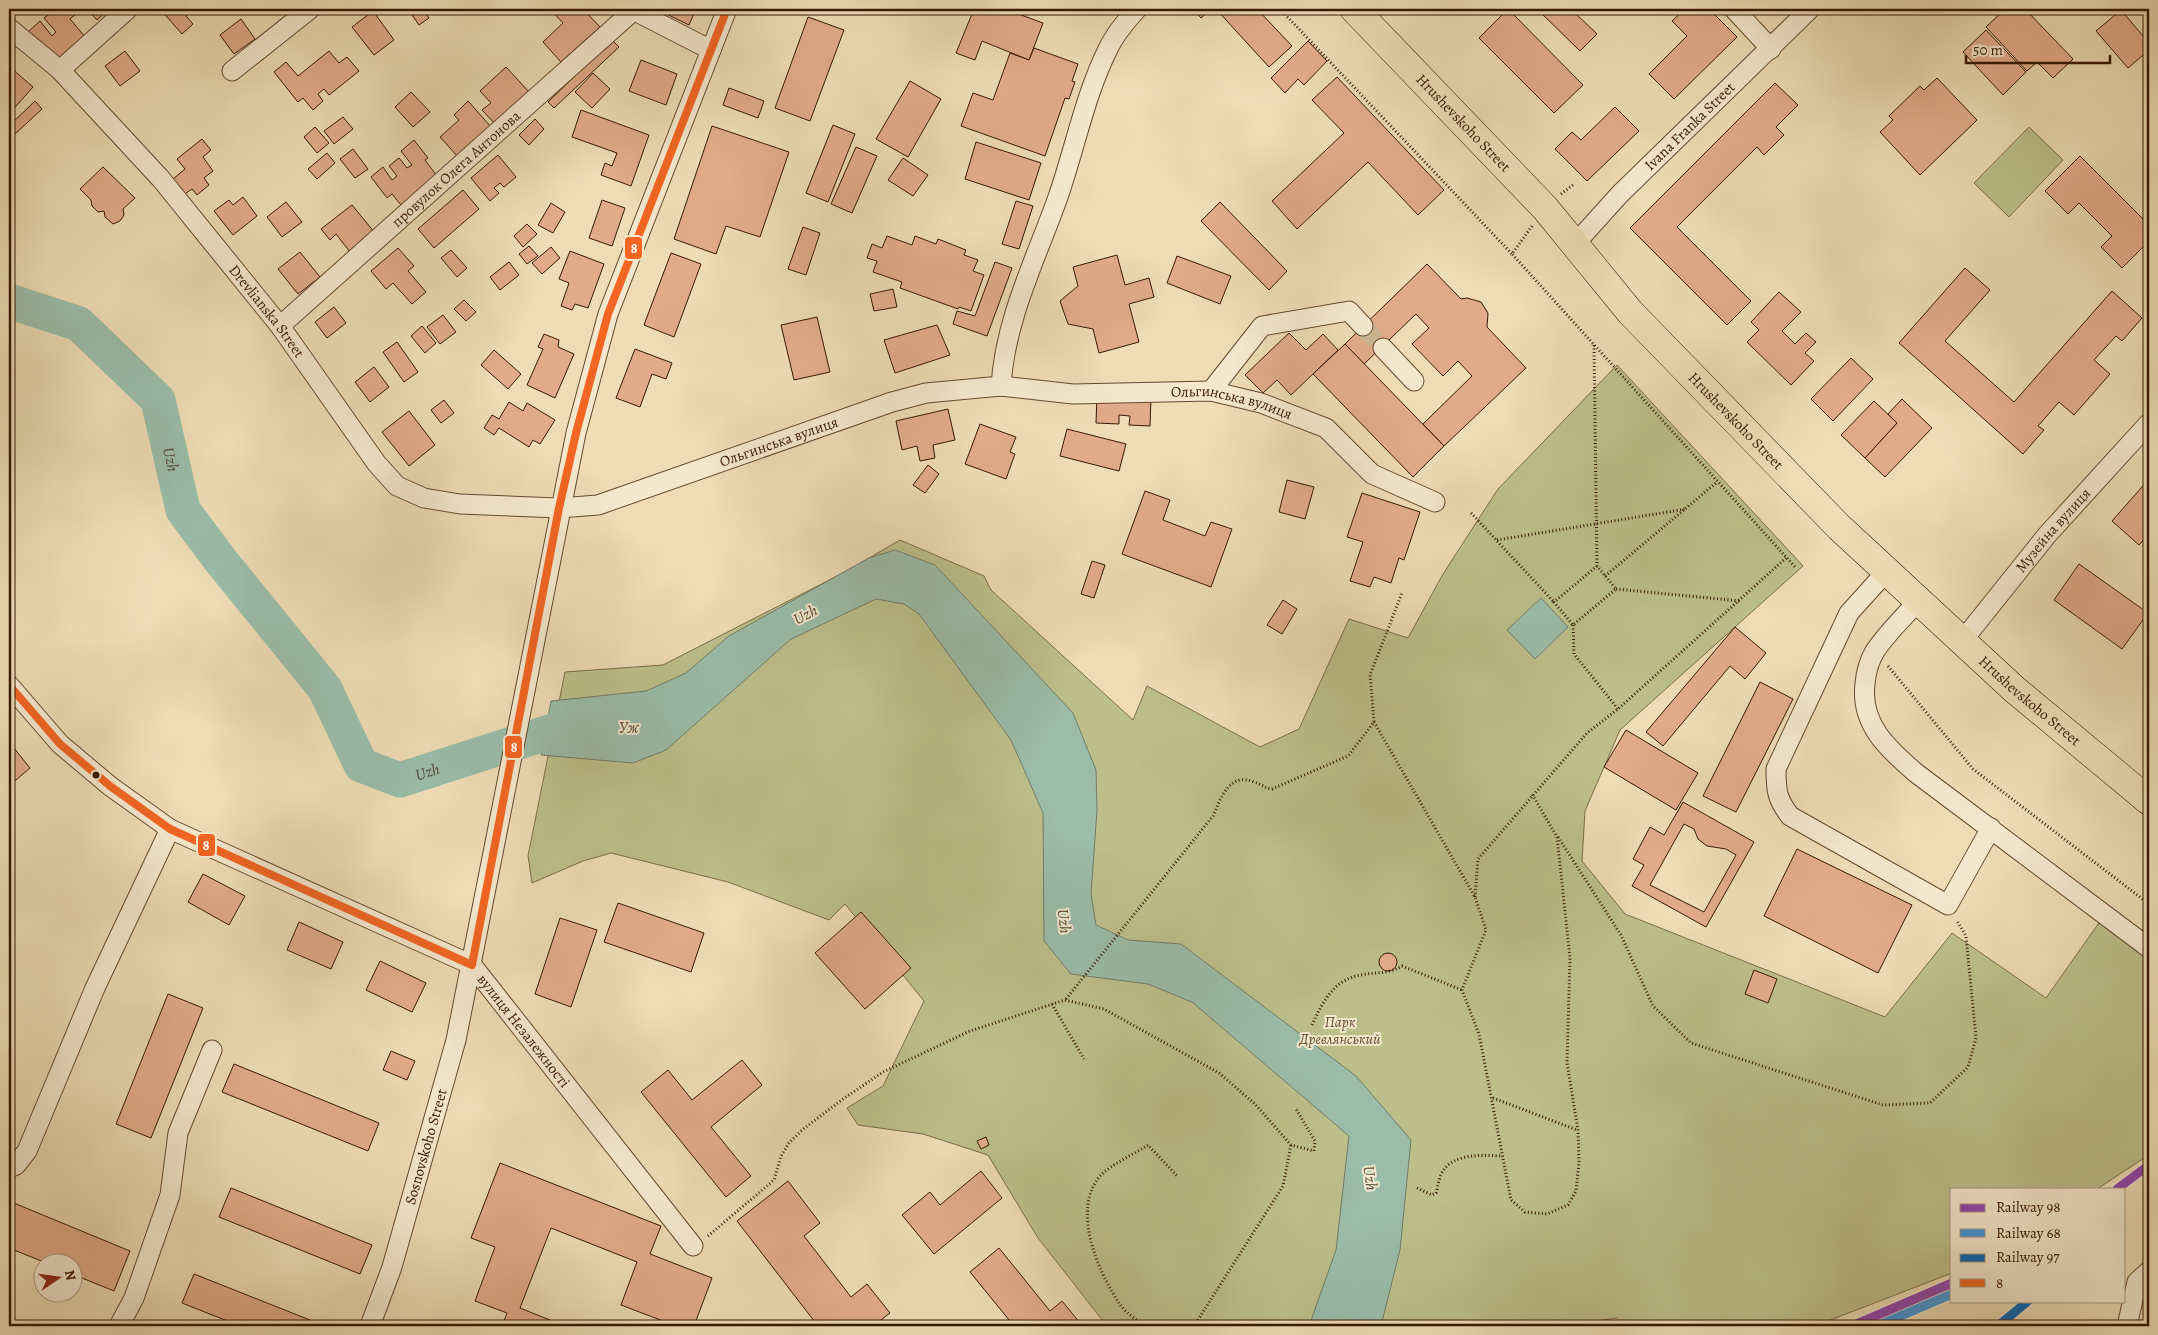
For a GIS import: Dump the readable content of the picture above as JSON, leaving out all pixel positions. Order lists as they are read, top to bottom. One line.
{"streets":{"highway":["Hrushevskoho Street"],"street":["Ivana Franka Street","провулок Олега Антонова","Drevlianska Street","Ольгинська вулиця","Музейна вулиця","вулиця Незалежності","Sosnovskoho Street"]},"crossings":[["Hrushevskoho Street","Ivana Franka Street"],["Hrushevskoho Street","Музейна вулиця"],["провулок Олега Антонова","Drevlianska Street"],["Drevlianska Street","Ольгинська вулиця"],["Drevlianska Street","Sosnovskoho Street"],["Ольгинська вулиця","Sosnovskoho Street"],["вулиця Незалежності","Sosnovskoho Street"]],"water":["Uzh","Уж"],"parks":["Парк Древлянський"],"lines":["transit line 8","rail line 98","rail line 68","rail line 97"],"legend":["Railway 98","Railway 68","Railway 97","8"],"scale_bar":"50 m","north":"right"}
